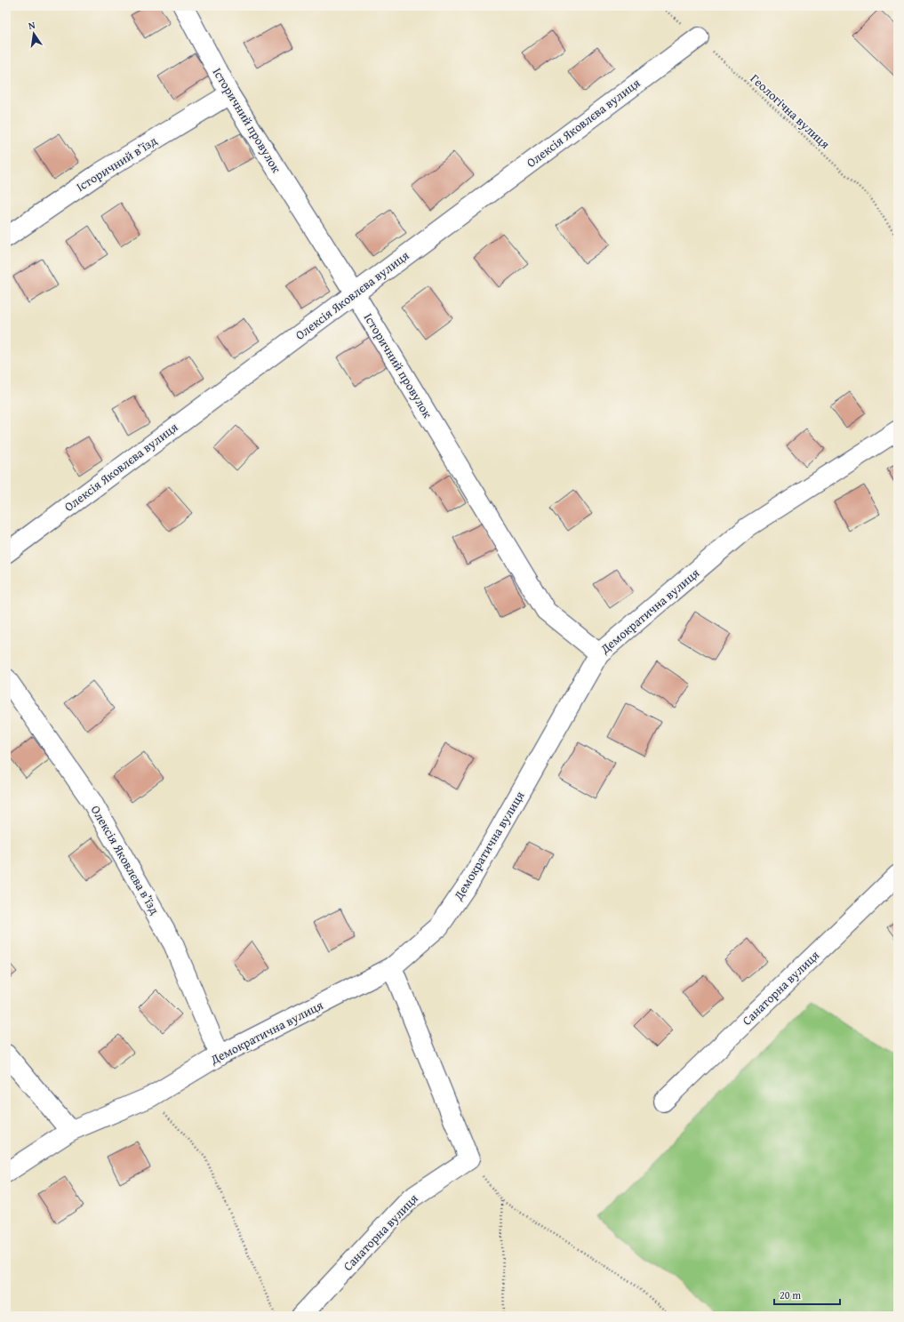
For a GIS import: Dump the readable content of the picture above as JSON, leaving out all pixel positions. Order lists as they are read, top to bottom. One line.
{"streets":{"street":["Історичний провулок","Олексія Яковлєва вулиця","Історичний в’їзд","Демократична вулиця","Олексія Яковлєва в’їзд","Санаторна вулиця"],"path":["Геологічна вулиця"]},"crossings":[["Геологічна вулиця","Олексія Яковлєва вулиця"],["Історичний провулок","Олексія Яковлєва вулиця"],["Історичний провулок","Історичний в’їзд"],["Історичний провулок","Демократична вулиця"],["Демократична вулиця","Олексія Яковлєва в’їзд"]],"scale_bar":"20 m","north":"top"}
